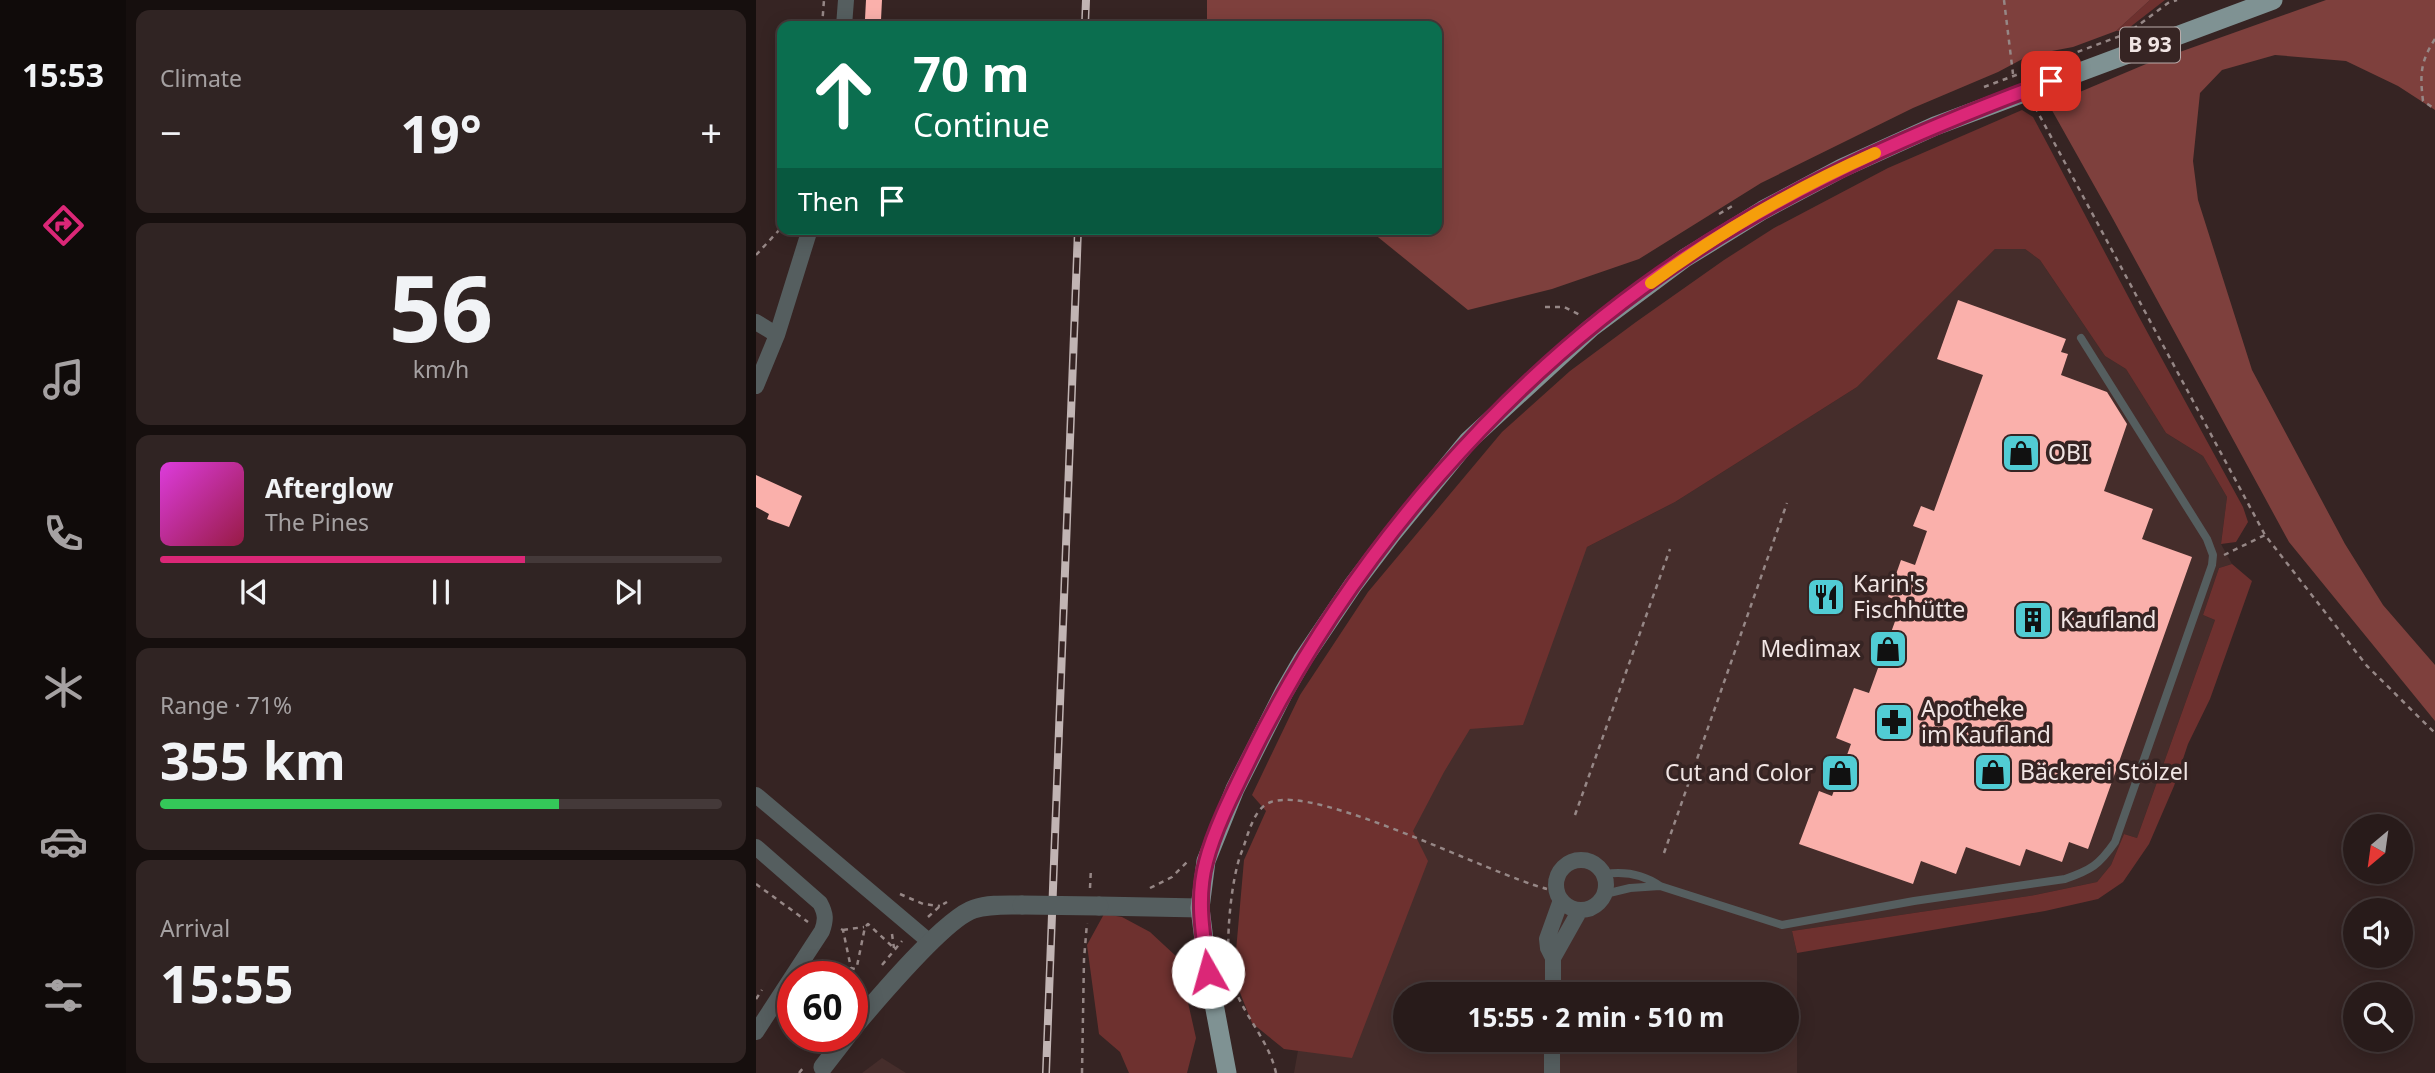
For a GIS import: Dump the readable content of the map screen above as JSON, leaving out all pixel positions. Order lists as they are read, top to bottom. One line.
{"streets":{"main road":["B 93"]},"places":{"shop":["OBI","Medimax","Bäckerei Stölzel","Cut and Color"],"restaurant":["Karin's Fischhütte"],"building":["Kaufland"],"pharmacy":["Apotheke im Kaufland"]},"north":"bottom left","page":{"tabs":"15:53","tile":["Climate",["56","km/h"],["Range · 71%","355 km"],["Arrival","15:55"]],"turn":["70 m","Continue"],"heat":["−","19°","+"],"then":"Then","song":["Afterglow","The Pines"],"limit":"60","trip":"15:55 · 2 min · 510 m"}}
